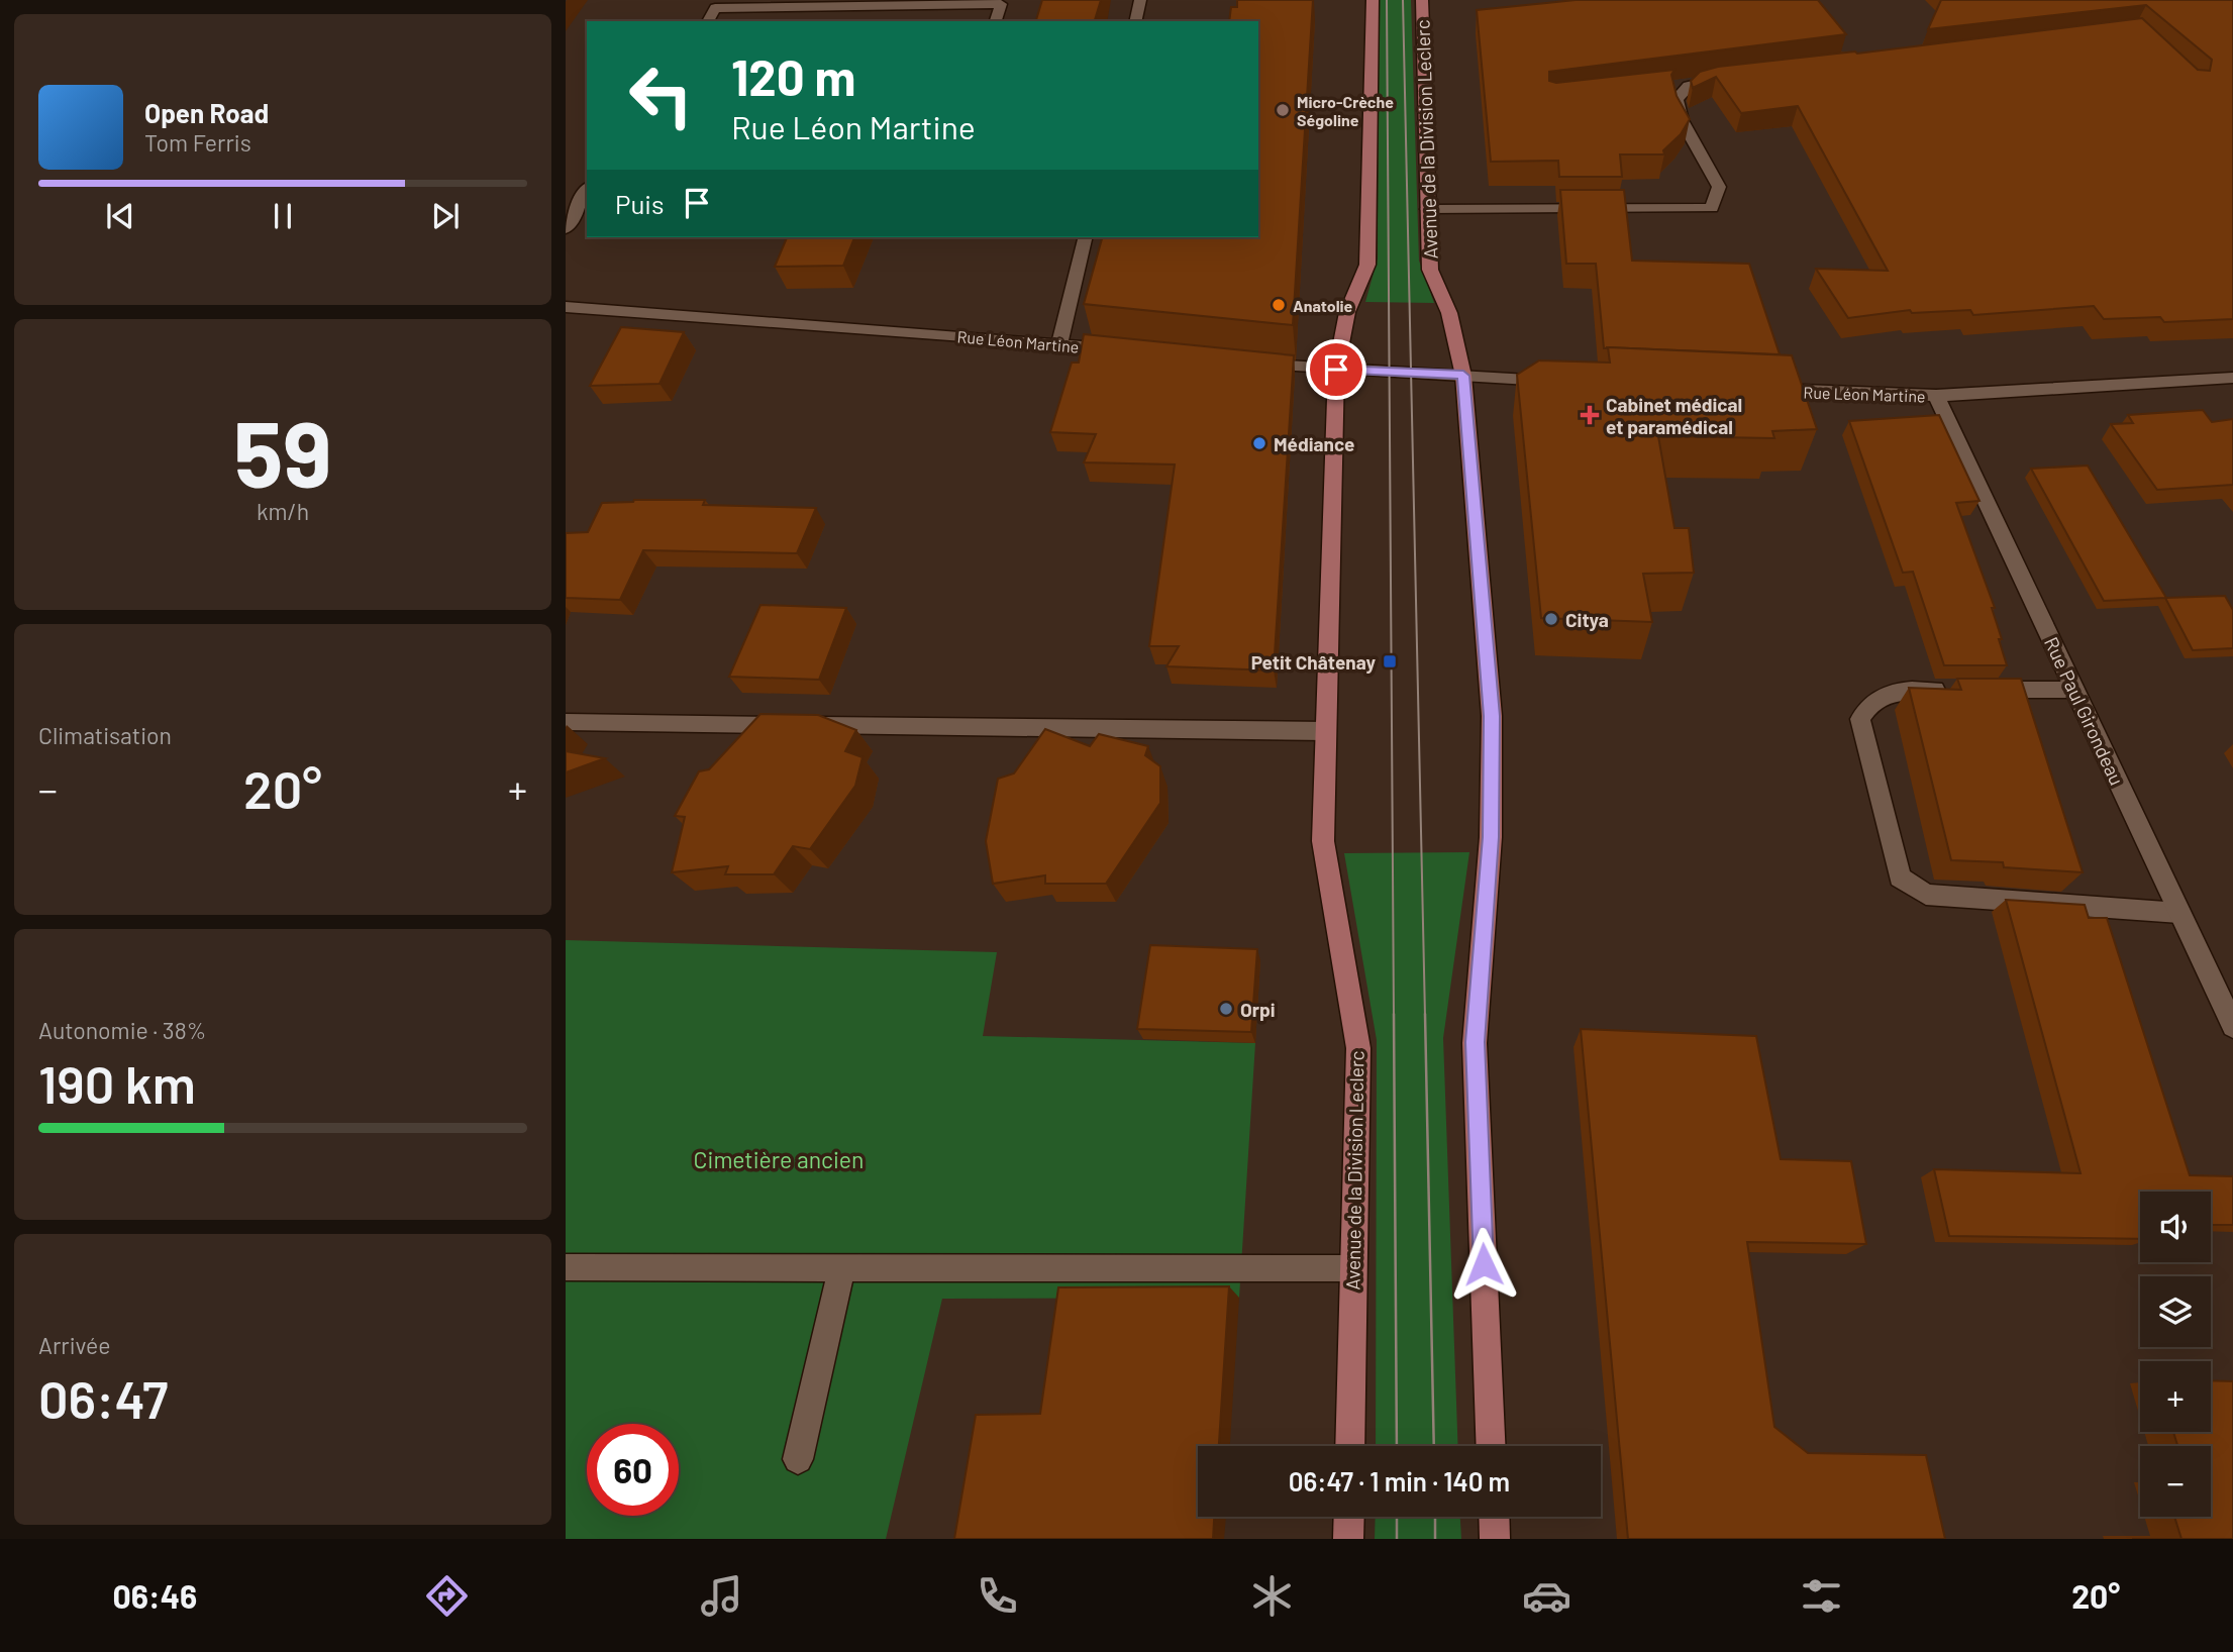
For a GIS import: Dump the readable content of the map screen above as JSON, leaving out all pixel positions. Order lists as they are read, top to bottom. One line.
{"streets":{"main road":["Avenue de la Division Leclerc"],"street":["Rue Léon Martine","Rue Paul Girondeau"]},"crossings":[["Rue Léon Martine","Rue Paul Girondeau"]],"parks":["Cimetière ancien"],"places":{"other":["Micro-Crèche Ségoline","Anatolie","Médiance","Citya","Orpi"],"health":["Cabinet médical et paramédical"],"transit":["Petit Châtenay"]},"page":{"turn":["120 m","Rue Léon Martine"],"song":["Open Road","Tom Ferris"],"then":"Puis","tile":[["59","km/h"],"Climatisation",["Autonomie · 38%","190 km"],["Arrivée","06:47"]],"heat":["−","20°","+"],"map_buttons":["+","−"],"limit":"60","trip":"06:47 · 1 min · 140 m","tabs":["06:46","20°"]}}
